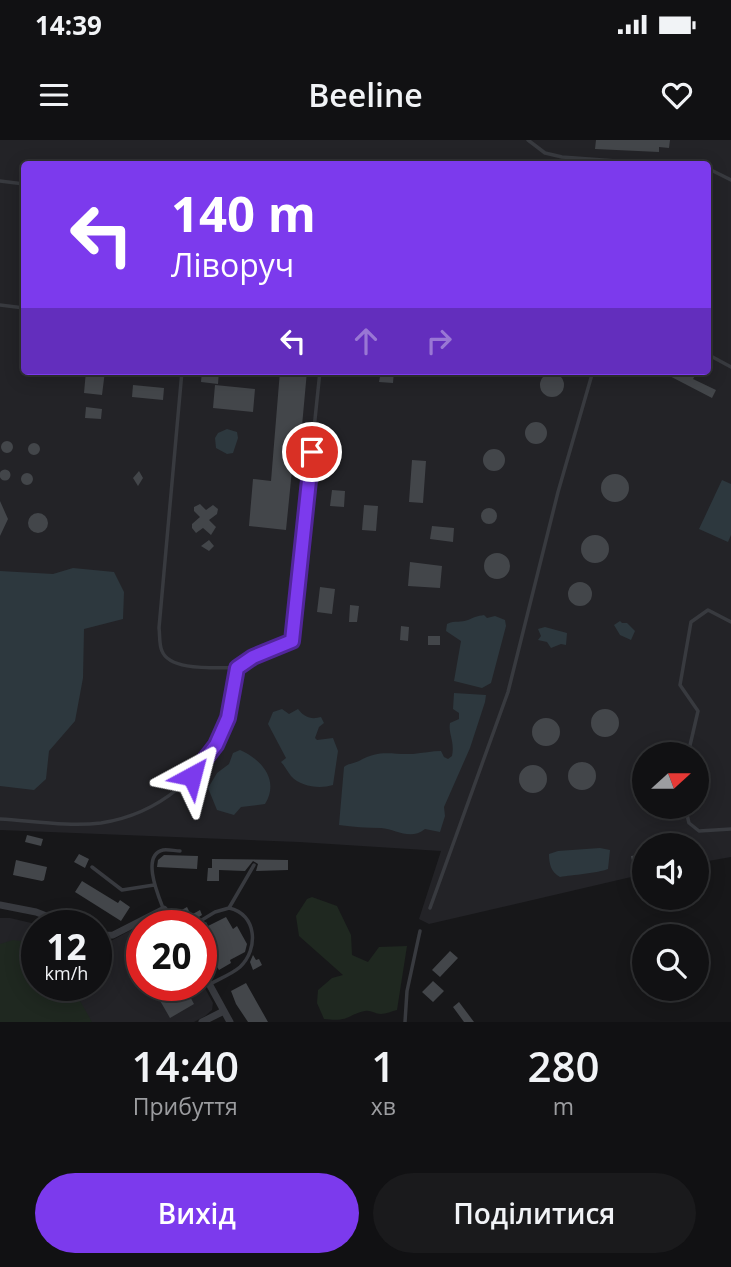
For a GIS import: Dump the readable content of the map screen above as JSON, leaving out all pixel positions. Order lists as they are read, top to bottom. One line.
{"north":"right","page":{"status":"14:39","header":"Beeline","turn":["140 m","Ліворуч"],"speed":"12 km/h","limit":"20","eta":["14:40","Прибуття","1","хв","280","m"],"buttons":["Вихід","Поділитися"]}}
